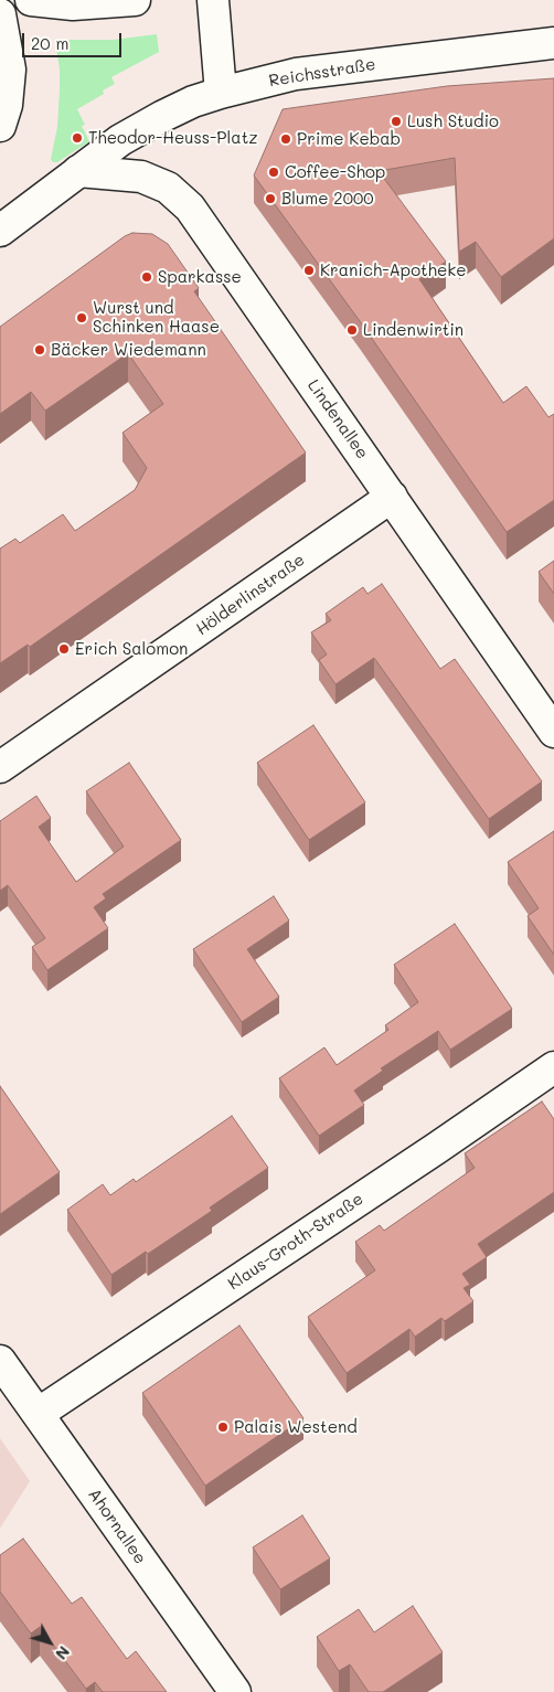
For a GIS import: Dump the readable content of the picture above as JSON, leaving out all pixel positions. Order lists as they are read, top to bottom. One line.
{"streets":{"street":["Reichsstraße","Lindenallee","Hölderlinstraße","Klaus-Groth-Straße","Ahornallee"]},"crossings":[["Reichsstraße","Lindenallee"],["Lindenallee","Hölderlinstraße"],["Klaus-Groth-Straße","Ahornallee"]],"places":["Lush Studio","Theodor-Heuss-Platz","Prime Kebab","Coffee-Shop","Blume 2000","Kranich-Apotheke","Sparkasse","Wurst und Schinken Haase","Lindenwirtin","Bäcker Wiedemann","Erich Salomon","Palais Westend"],"scale_bar":"20 m","north":"bottom right"}
